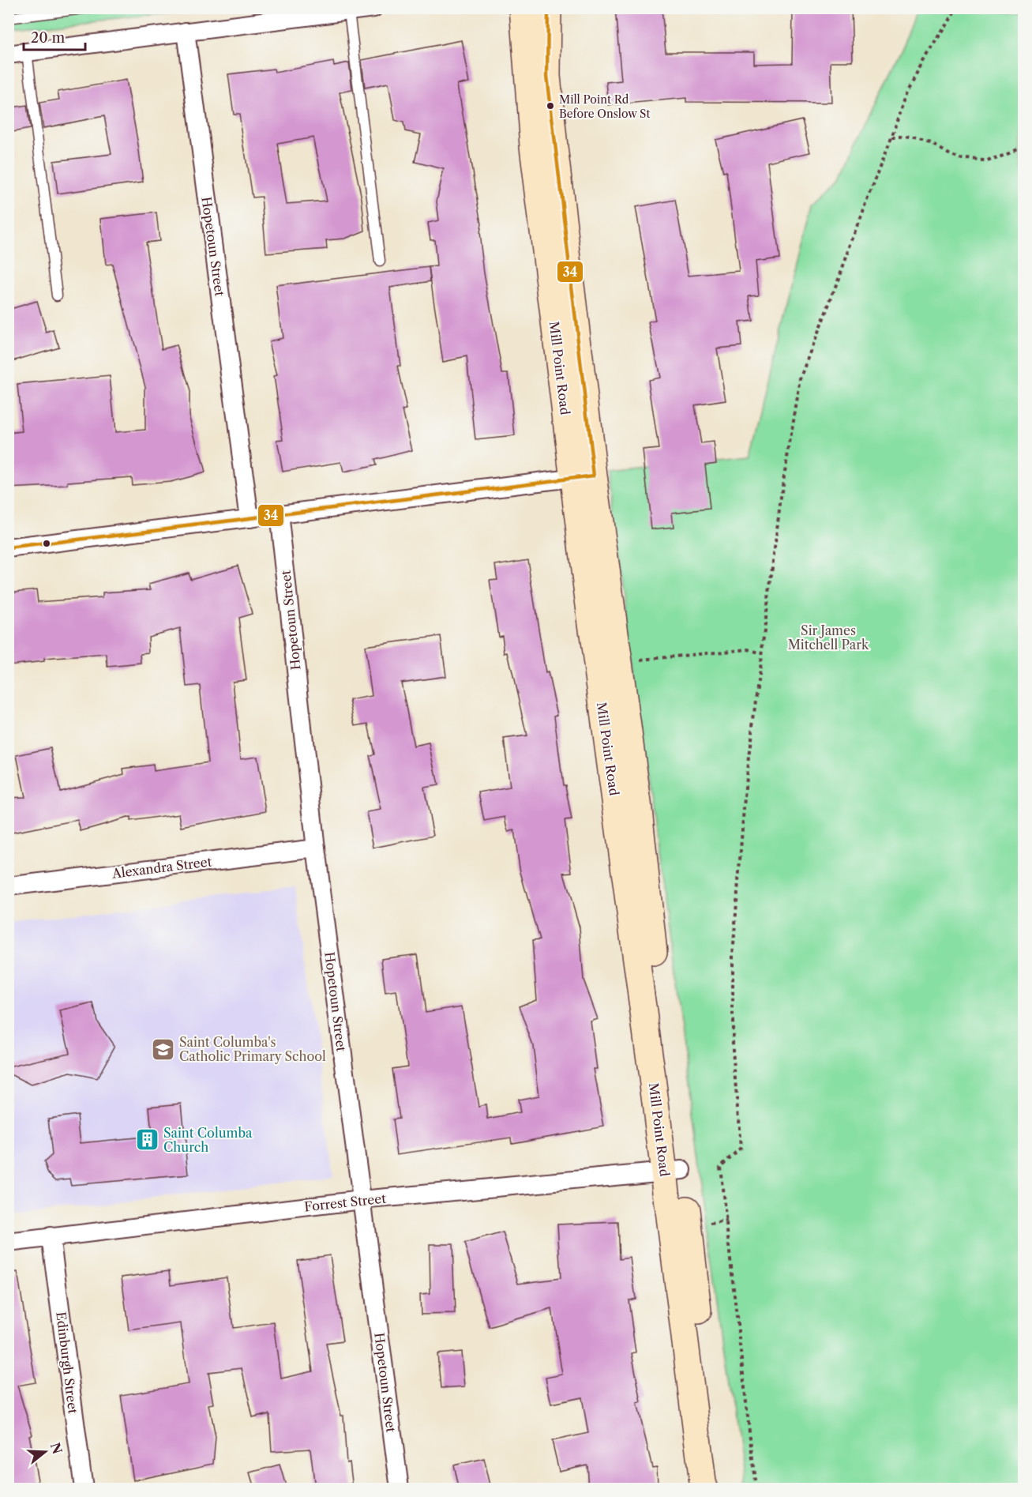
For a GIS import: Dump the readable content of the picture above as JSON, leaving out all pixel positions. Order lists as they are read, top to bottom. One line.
{"streets":{"main road":["Mill Point Road"],"street":["Hopetoun Street","Alexandra Street","Forrest Street","Edinburgh Street"]},"crossings":[["Hopetoun Street","Alexandra Street"],["Hopetoun Street","Forrest Street"],["Mill Point Road","Forrest Street"],["Forrest Street","Edinburgh Street"]],"parks":["Sir James Mitchell Park"],"places":{"other":["Mill Point Rd Before Onslow St"],"school or university":["Saint Columba's Catholic Primary School"],"building":["Saint Columba Church"]},"lines":["transit line 34"],"scale_bar":"20 m","north":"right"}
